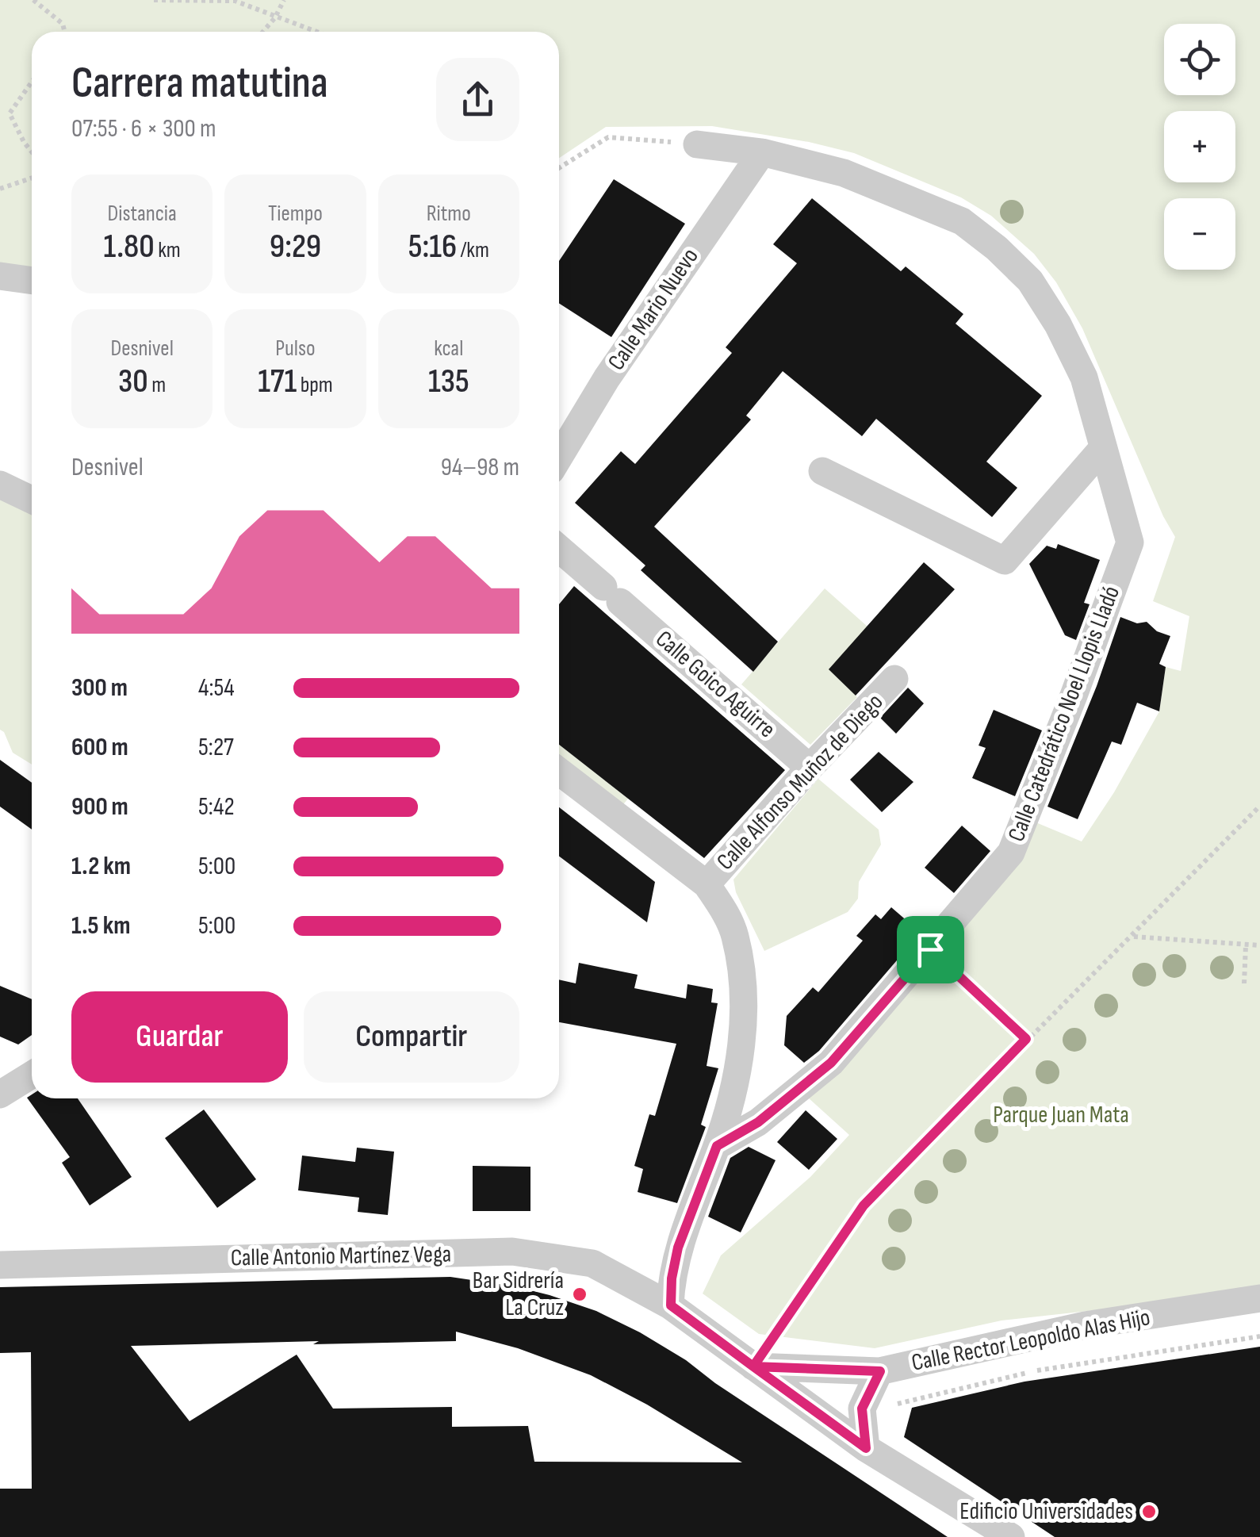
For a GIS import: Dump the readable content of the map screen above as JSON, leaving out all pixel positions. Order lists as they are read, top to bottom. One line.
{"streets":{"street":["Calle Mario Nuevo","Calle Goico Aguirre","Calle Catedrático Noel Llopis Lladó","Calle Alfonso Muñoz de Diego","Calle Antonio Martínez Vega","Calle Rector Leopoldo Alas Hijo"]},"crossings":[["Calle Mario Nuevo","Calle Catedrático Noel Llopis Lladó"],["Calle Goico Aguirre","Calle Alfonso Muñoz de Diego"],["Calle Antonio Martínez Vega","Calle Rector Leopoldo Alas Hijo"]],"parks":["Parque Juan Mata"],"places":["Bar Sidrería La Cruz","Edificio Universidades"],"page":{"map_buttons":["+","−"],"heading":["Carrera matutina","07:55 · 6 × 300 m"],"stats":[["Distancia","1.80 km"],["Tiempo","9:29"],["Ritmo","5:16 /km"],["Desnivel","30 m"],["Pulso","171 bpm"],["kcal","135"]],"chart":["Desnivel","94–98 m"],"list":[{"name":"300 m","note":"4:54"},{"name":"600 m","note":"5:27"},{"name":"900 m","note":"5:42"},{"name":"1.2 km","note":"5:00"},{"name":"1.5 km","note":"5:00"}],"buttons":["Guardar","Compartir"]}}
